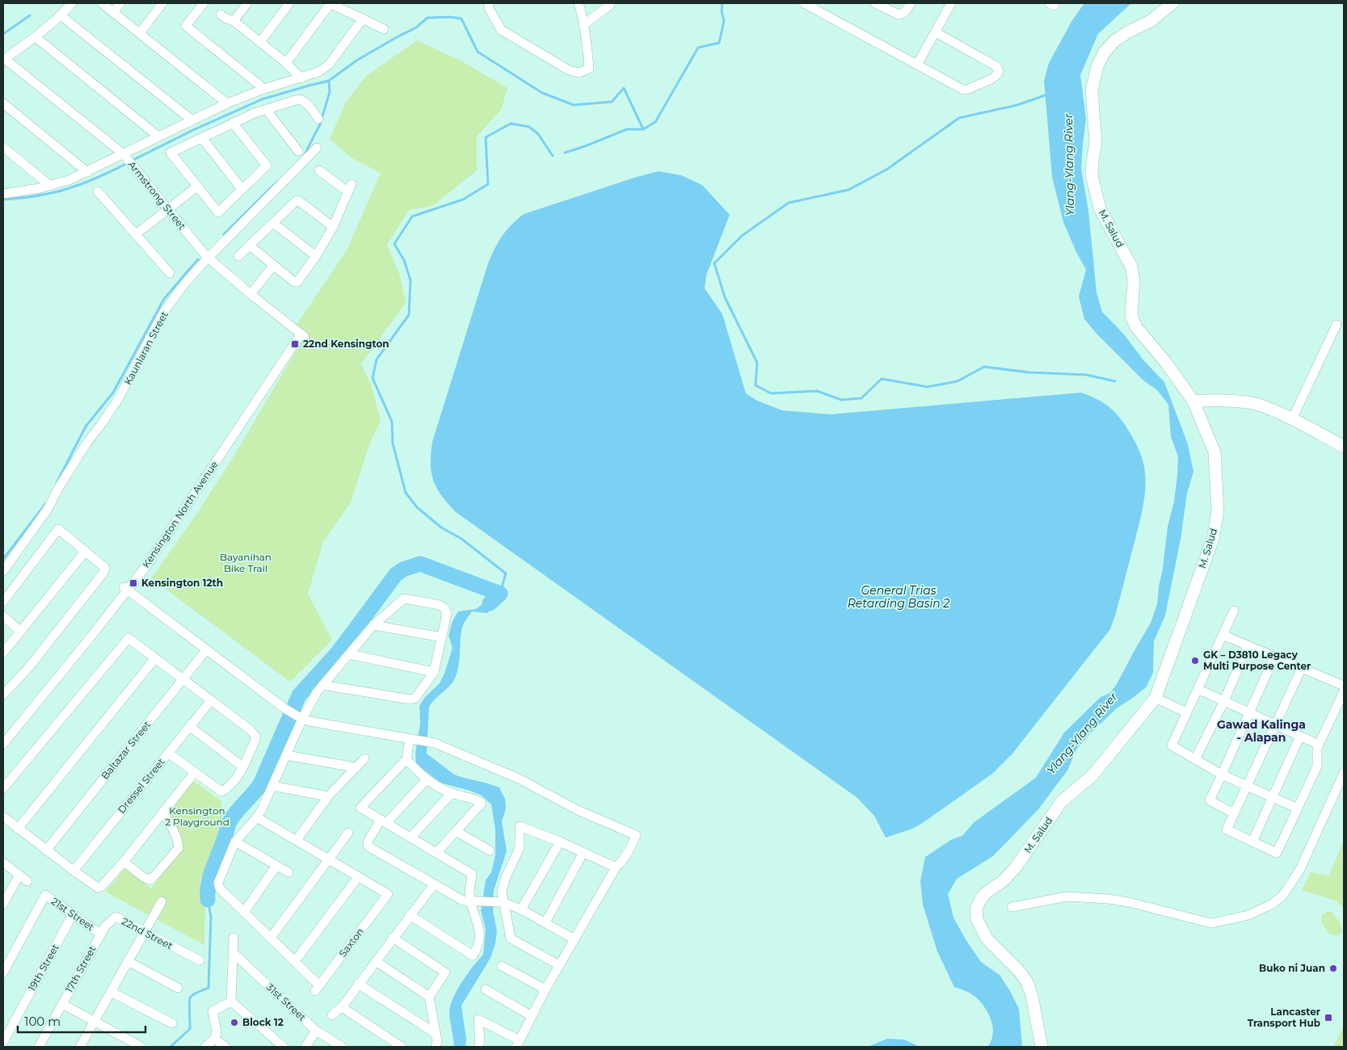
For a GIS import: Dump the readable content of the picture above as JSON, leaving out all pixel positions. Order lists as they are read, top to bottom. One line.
{"streets":{"street":["Armstrong Street","M. Salud","Kaunlaran Street","Kensington North Avenue","Baltazar Street","Dressel Street","21st Street","22nd Street","Saxton","19th Street","17th Street","31st Street"]},"crossings":[["Armstrong Street","Kaunlaran Street"],["Armstrong Street","Kensington North Avenue"],["21st Street","22nd Street"],["21st Street","19th Street"],["21st Street","17th Street"],["22nd Street","17th Street"]],"districts":["Gawad Kalinga - Alapan"],"water":["Ylang-Ylang River","General Trias Retarding Basin 2"],"parks":["Bayanihan Bike Trail","Kensington 2 Playground"],"places":{"transit":["22nd Kensington","Kensington 12th","Lancaster Transport Hub"],"other":["GK – D3810 Legacy Multi Purpose Center","Buko ni Juan","Block 12"]},"scale_bar":"100 m"}
